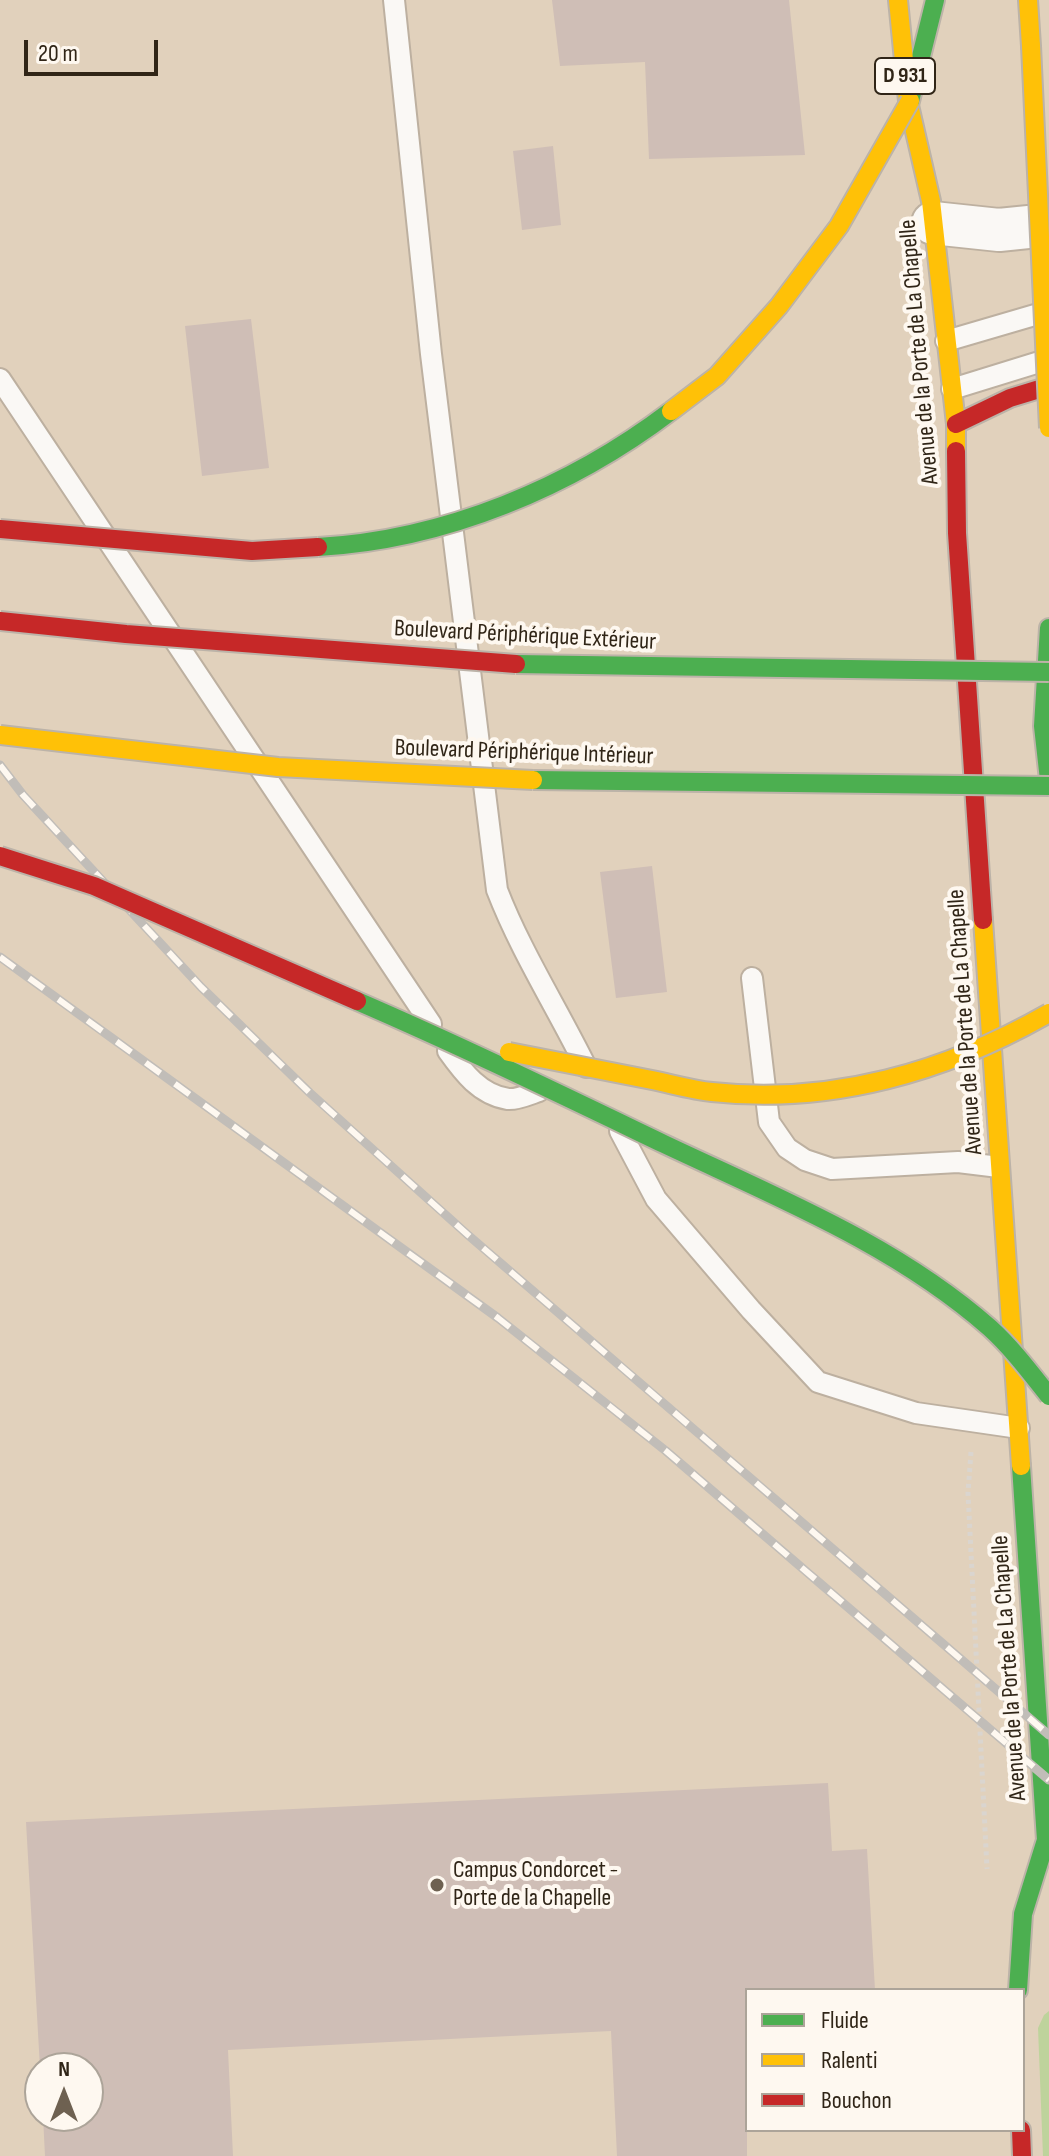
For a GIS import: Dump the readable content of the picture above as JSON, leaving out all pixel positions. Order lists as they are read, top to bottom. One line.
{"streets":{"main road":["D 931","Avenue de la Porte de La Chapelle","Boulevard Périphérique Extérieur","Boulevard Périphérique Intérieur"]},"places":["Campus Condorcet - Porte de la Chapelle"],"legend":["Fluide","Ralenti","Bouchon"],"scale_bar":"20 m","north":"top"}
